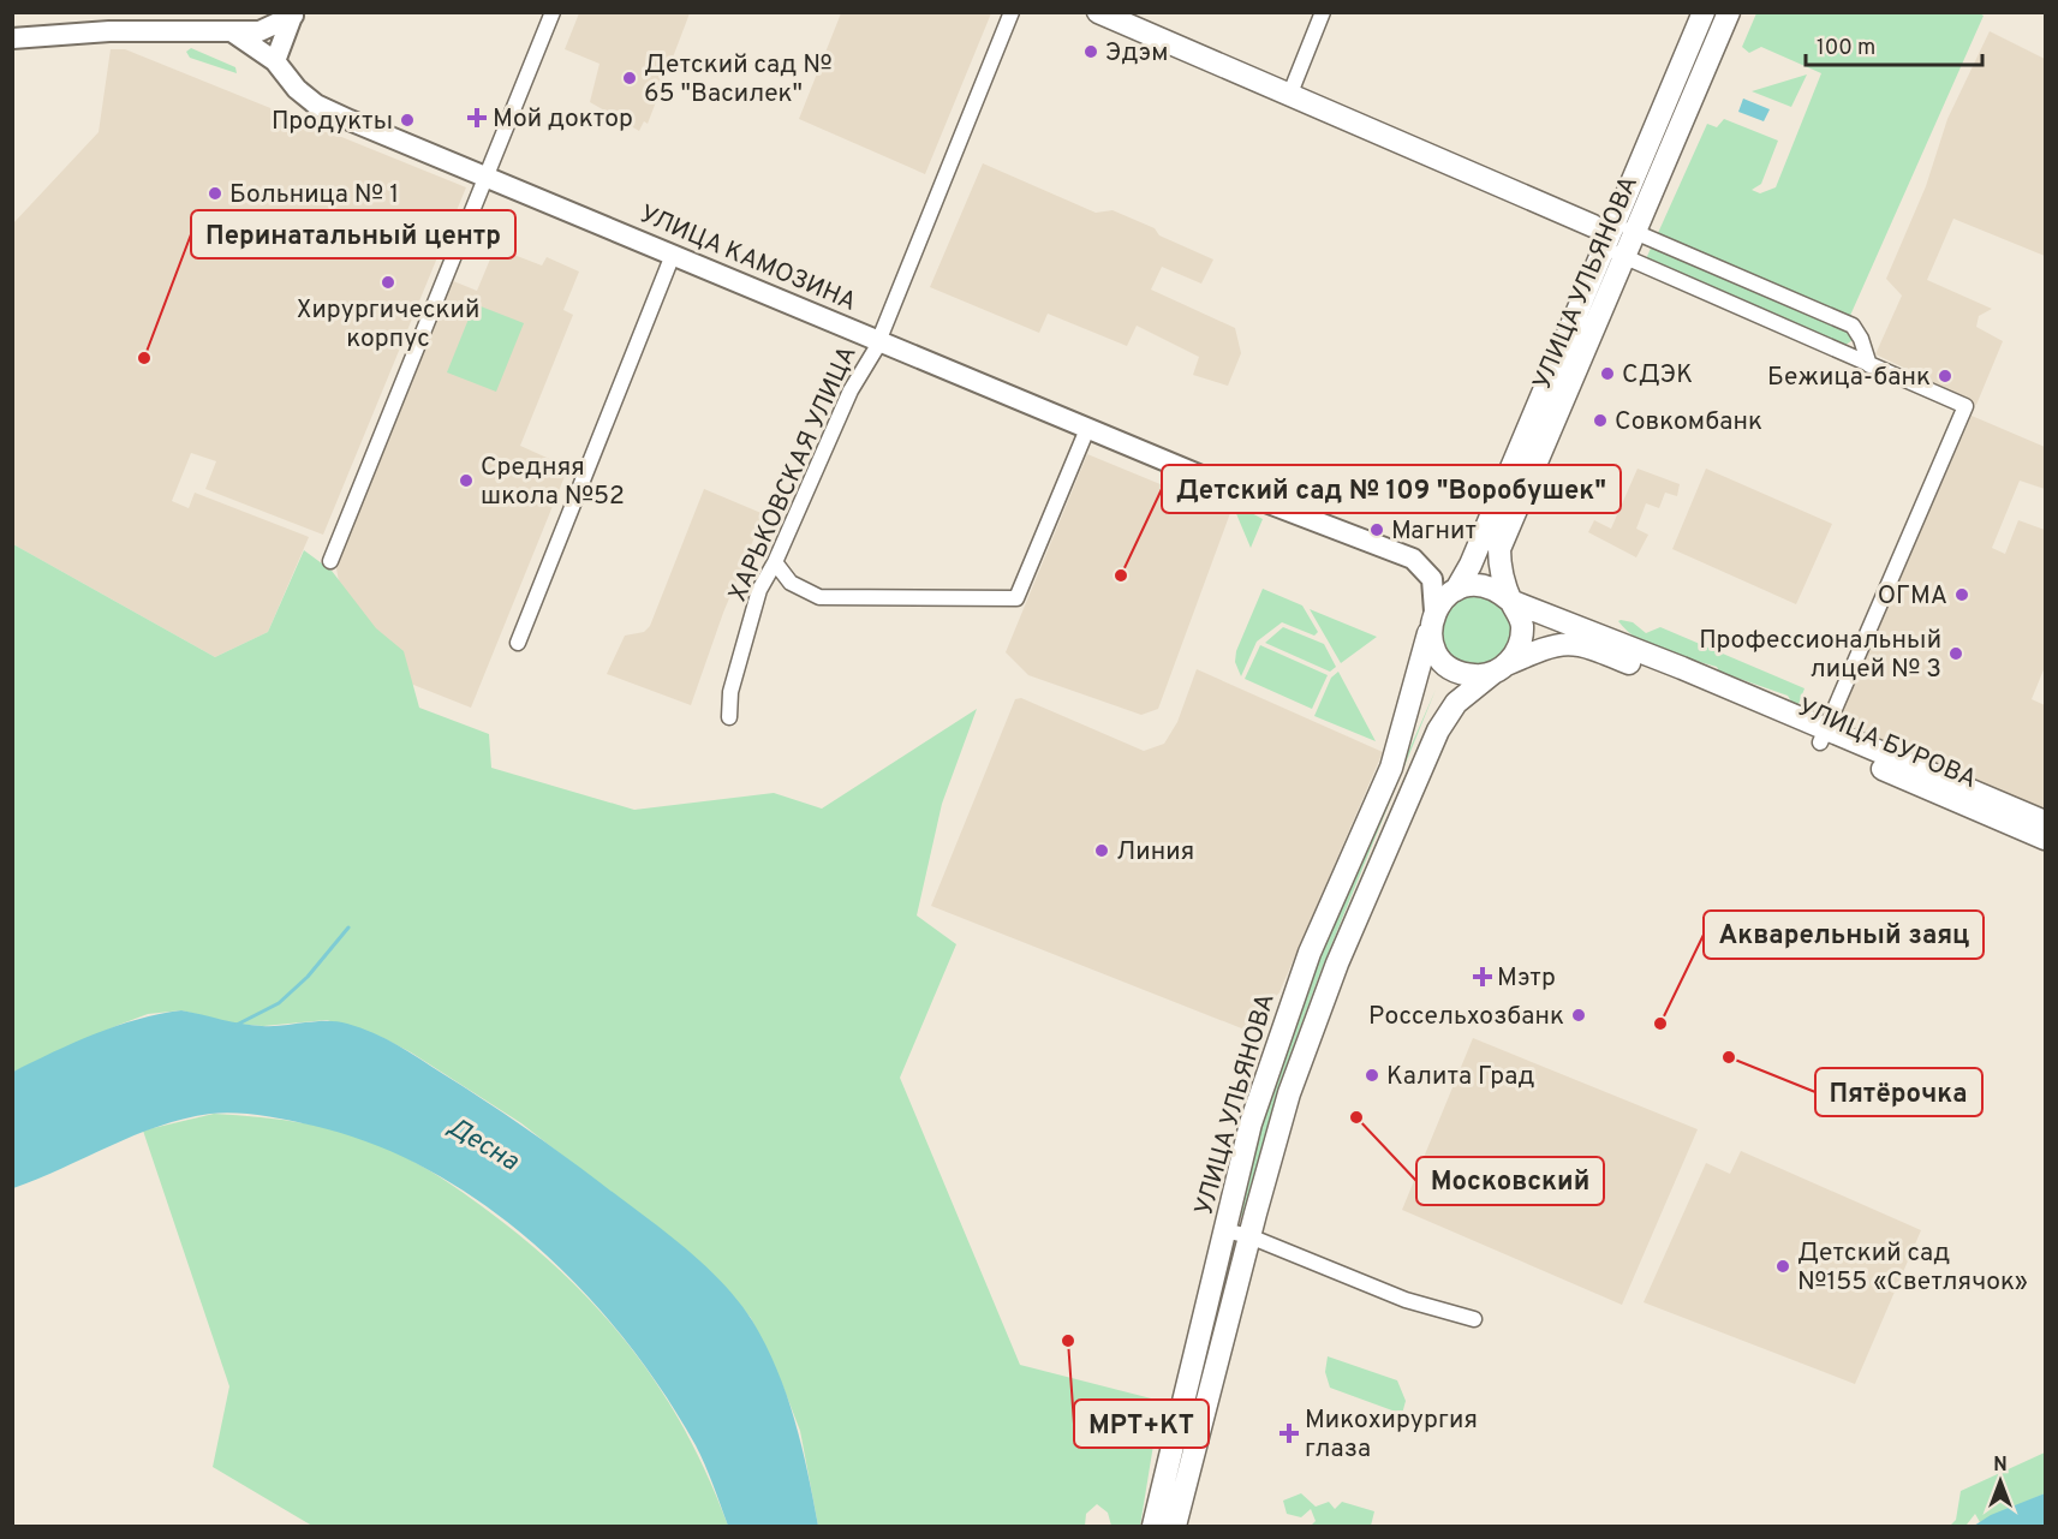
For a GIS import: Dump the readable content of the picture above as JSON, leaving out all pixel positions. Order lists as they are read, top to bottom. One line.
{"streets":{"main road":["УЛИЦА УЛЬЯНОВА","УЛИЦА БУРОВА"],"street":["УЛИЦА КАМОЗИНА","ХАРЬКОВСКАЯ УЛИЦА"]},"crossings":[["УЛИЦА КАМОЗИНА","УЛИЦА УЛЬЯНОВА"],["УЛИЦА КАМОЗИНА","ХАРЬКОВСКАЯ УЛИЦА"],["УЛИЦА КАМОЗИНА","УЛИЦА БУРОВА"],["УЛИЦА УЛЬЯНОВА","УЛИЦА БУРОВА"]],"water":["Десна"],"places":{"other":["Эдэм","Детский сад № 65 \"Василек\"","Продукты","Больница № 1","Хирургический корпус","Перинатальный центр","СДЭК","Бежица-банк","Совкомбанк","Средняя школа №52","Магнит","Детский сад № 109 \"Воробушек\"","ОГМА","Профессиональный лицей № 3","Линия","Россельхозбанк","Акварельный заяц","Пятёрочка","Калита Град","Московский","Детский сад №155 «Светлячок»","МРТ+КТ"],"health":["Мой доктор","Мэтр","Микохирургия глаза"]},"scale_bar":"100 m","north":"top"}
